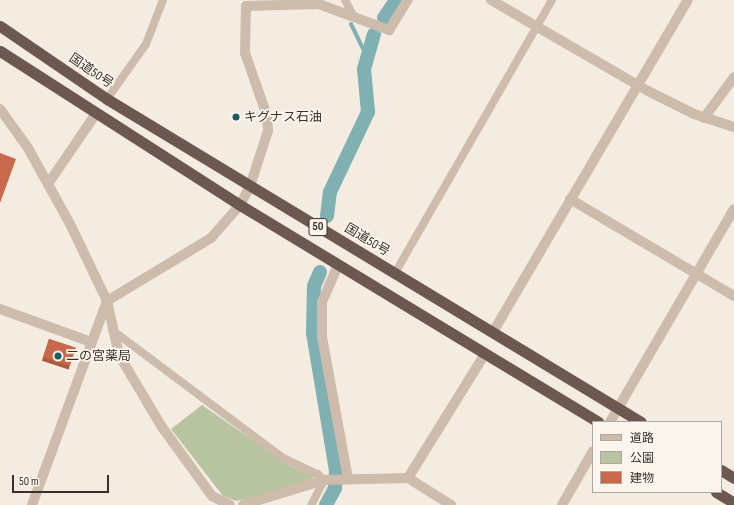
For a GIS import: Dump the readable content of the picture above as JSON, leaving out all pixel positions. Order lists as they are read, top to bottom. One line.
{"streets":{"highway":["国道50号","50"]},"places":["キグナス石油","二の宮薬局"],"legend":["道路","公園","建物"],"scale_bar":"50 m"}
